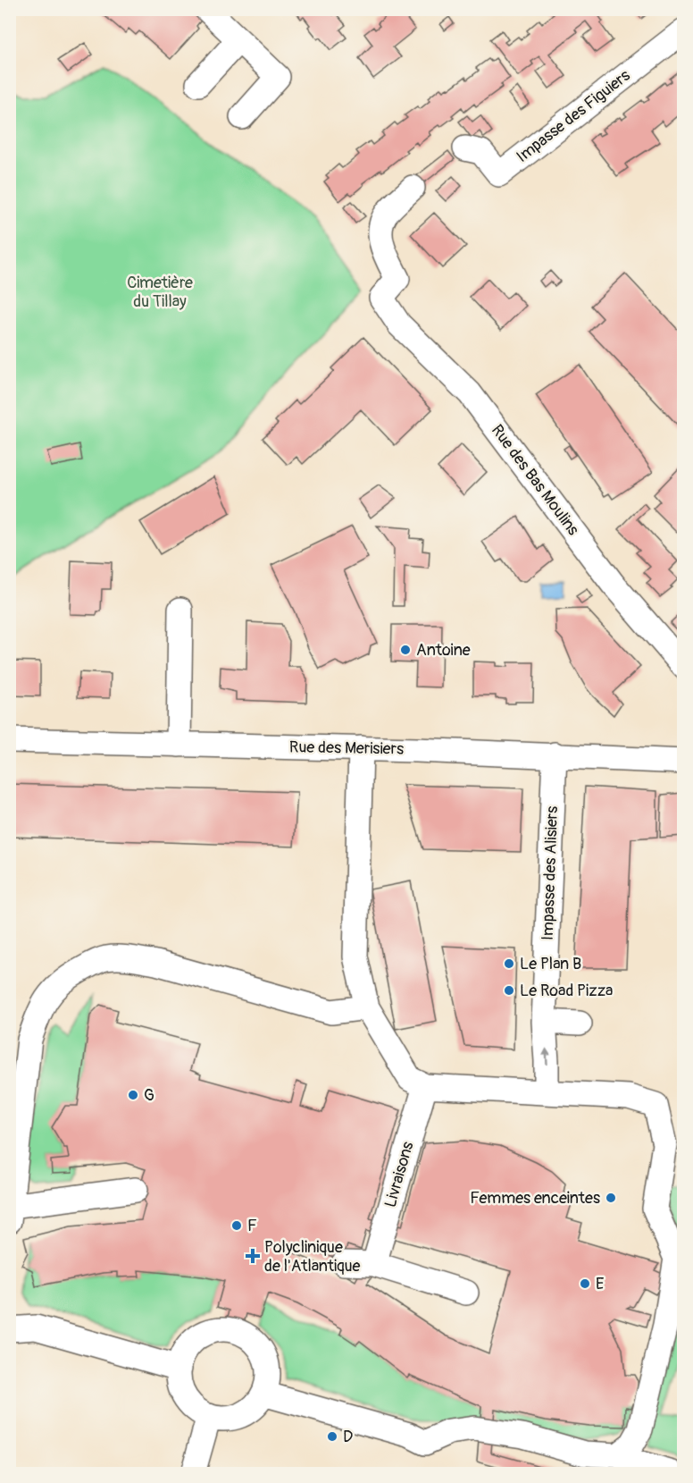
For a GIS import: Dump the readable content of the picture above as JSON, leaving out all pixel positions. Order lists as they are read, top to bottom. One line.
{"streets":{"street":["Impasse des Figuiers","Rue des Bas Moulins","Rue des Merisiers","Impasse des Alisiers","Livraisons"]},"crossings":[["Rue des Merisiers","Impasse des Alisiers"]],"parks":["Cimetière du Tillay"],"places":{"other":["Antoine","Le Plan B","Le Road Pizza","G","Femmes enceintes","F","E","D"],"health":["Polyclinique de l'Atlantique"]}}
